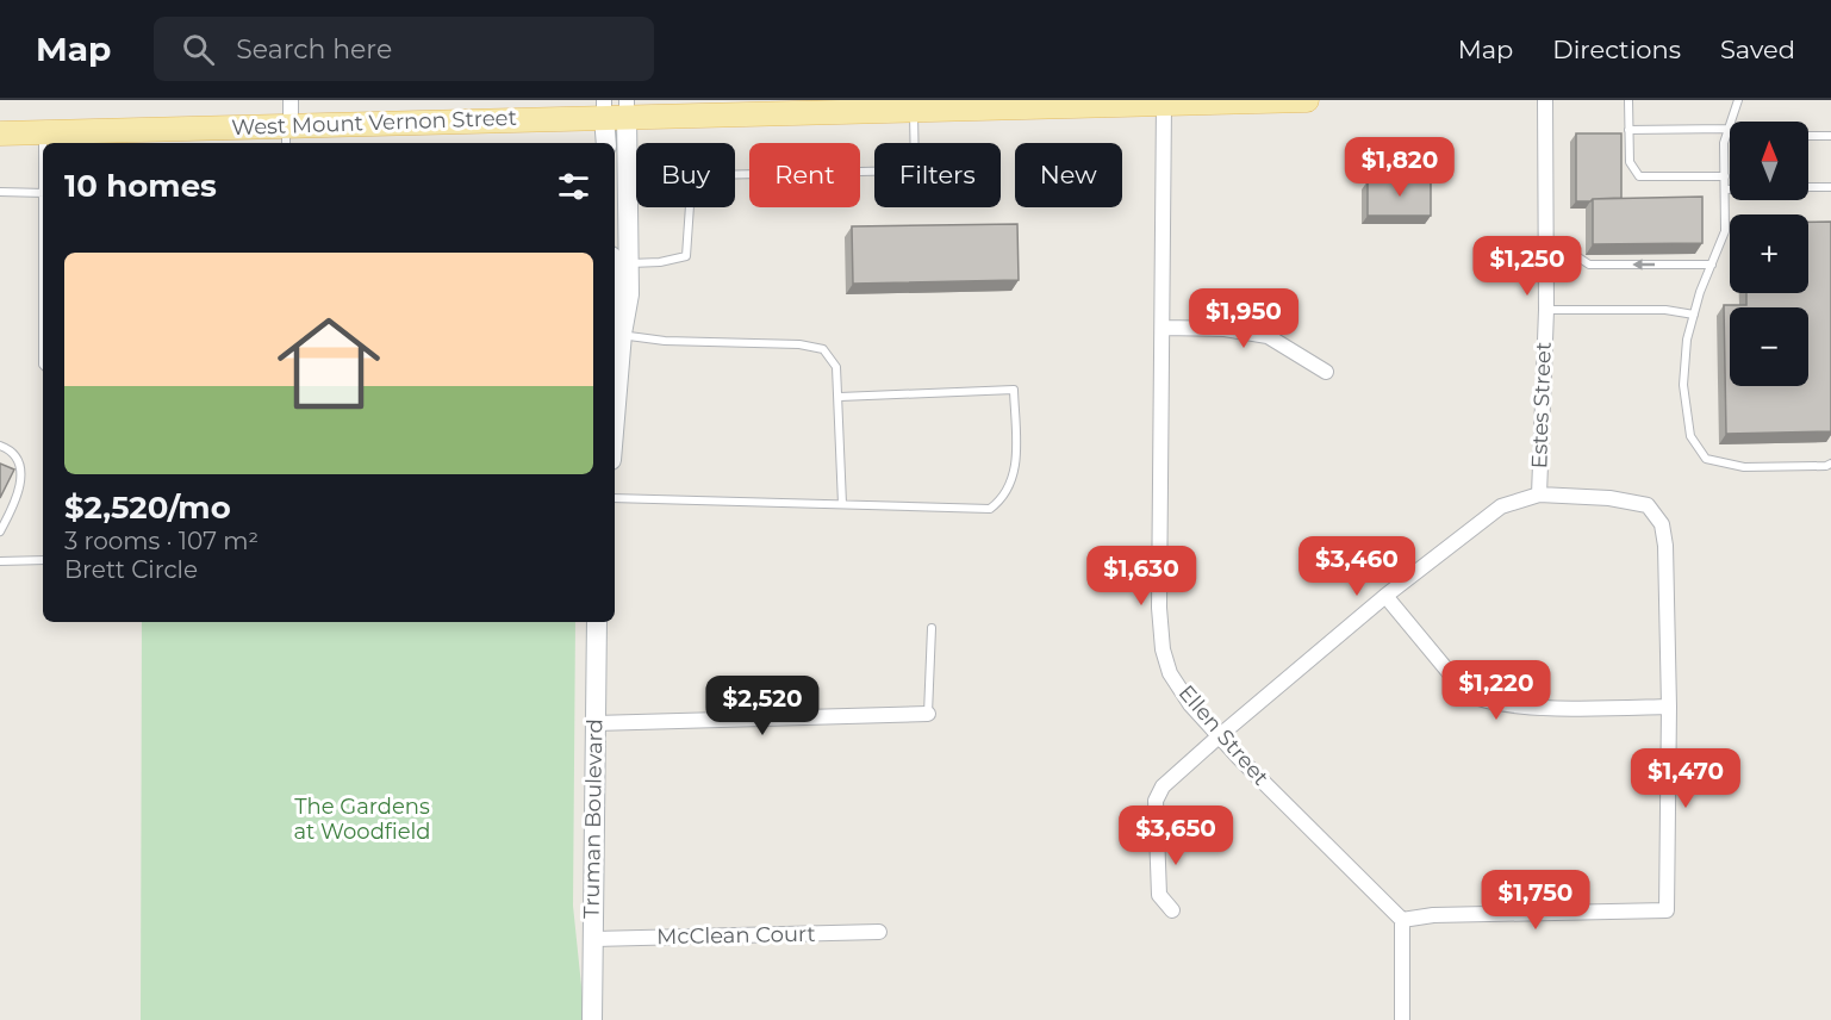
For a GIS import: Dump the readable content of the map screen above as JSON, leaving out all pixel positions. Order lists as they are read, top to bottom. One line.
{"streets":{"main road":["West Mount Vernon Street"],"street":["Estes Street","Ellen Street","Truman Boulevard","McClean Court"]},"crossings":[["West Mount Vernon Street","Ellen Street"],["Truman Boulevard","McClean Court"]],"parks":["The Gardens at Woodfield"],"north":"top","page":{"header":"Map","search":"Search here","nav":["Map","Directions","Saved"],"map_buttons":["+","−"],"price":["$1,820","$1,250","$1,950","$3,460","$1,630","$1,220","$2,520","$1,470","$3,650","$1,750"],"chip":["Buy","Rent","Filters","New"],"heading":"10 homes","list":[{"name":"$2,520/mo","note":"3 rooms · 107 m² · Brett Circle"}]}}
